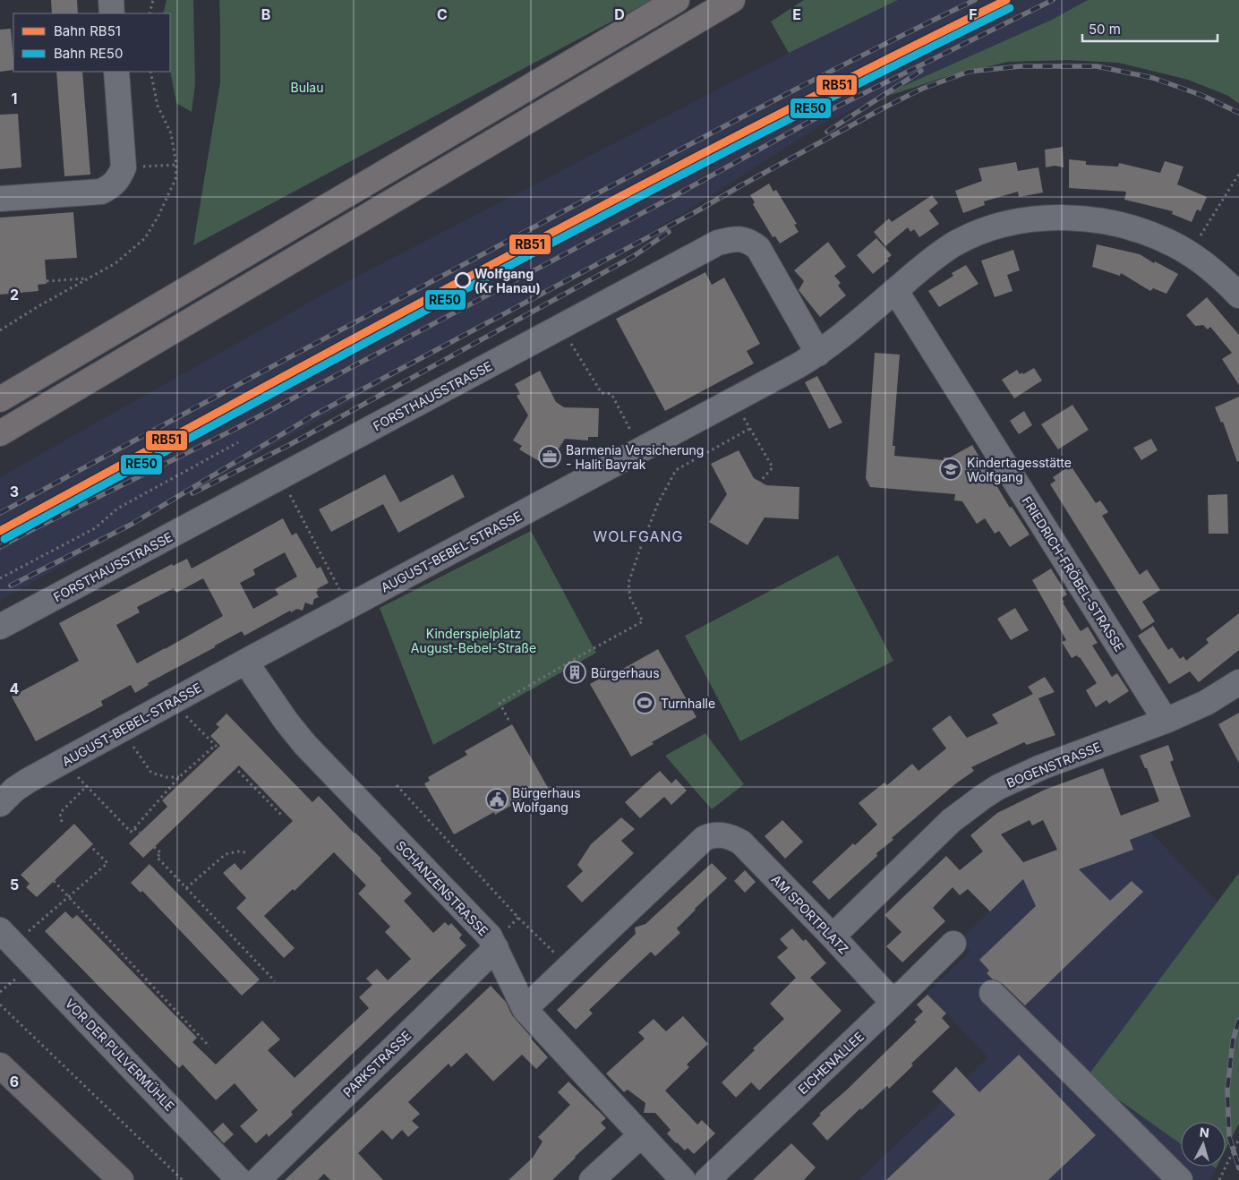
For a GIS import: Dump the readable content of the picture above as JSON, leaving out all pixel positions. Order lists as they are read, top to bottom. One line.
{"streets":{"street":["FORSTHAUSSTRASSE","AUGUST-BEBEL-STRASSE","FRIEDRICH-FRÖBEL-STRASSE","BOGENSTRASSE","SCHANZENSTRASSE","AM SPORTPLATZ","VOR DER PULVERMÜHLE","EICHENALLEE","PARKSTRASSE"]},"crossings":[["FORSTHAUSSTRASSE","AUGUST-BEBEL-STRASSE"],["AUGUST-BEBEL-STRASSE","FRIEDRICH-FRÖBEL-STRASSE"],["AUGUST-BEBEL-STRASSE","SCHANZENSTRASSE"],["FRIEDRICH-FRÖBEL-STRASSE","BOGENSTRASSE"],["BOGENSTRASSE","AM SPORTPLATZ"],["SCHANZENSTRASSE","PARKSTRASSE"],["AM SPORTPLATZ","EICHENALLEE"]],"districts":["WOLFGANG"],"parks":["Bulau","Kinderspielplatz August-Bebel-Straße"],"places":{"other":["Wolfgang (Kr Hanau)"],"office":["Barmenia Versicherung - Halit Bayrak"],"school or university":["Kindertagesstätte Wolfgang"],"building":["Bürgerhaus"],"sports":["Turnhalle"],"public building":["Bürgerhaus Wolfgang"]},"lines":["rail line RB51","rail line RE50"],"legend":["Bahn RB51","Bahn RE50"],"scale_bar":"50 m","north":"top","grid":{"columns":["B","C","D","E","F"],"rows":["1","2","3","4","5","6"]}}
